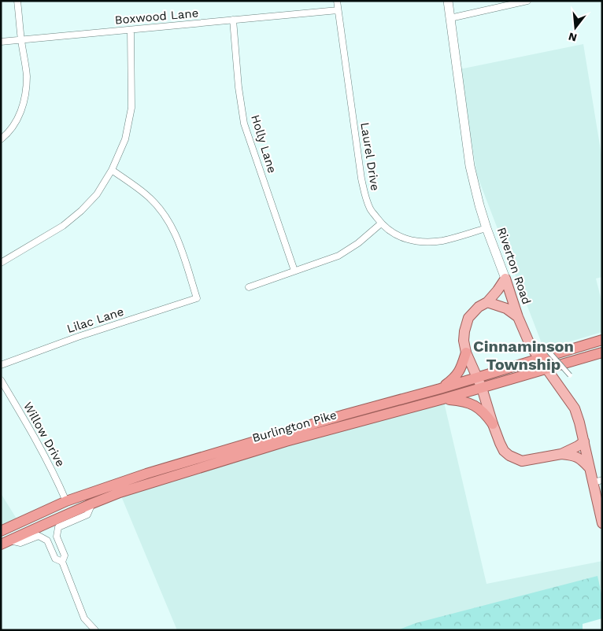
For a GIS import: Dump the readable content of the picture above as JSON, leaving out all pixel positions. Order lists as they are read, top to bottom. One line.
{"streets":{"highway":["Burlington Pike"],"main road":["Riverton Road"],"street":["Boxwood Lane","Holly Lane","Laurel Drive","Lilac Lane","Willow Drive"]},"crossings":[["Boxwood Lane","Holly Lane"],["Boxwood Lane","Laurel Drive"],["Laurel Drive","Riverton Road"],["Riverton Road","Burlington Pike"],["Burlington Pike","Willow Drive"]],"districts":["Cinnaminson Township"],"north":"bottom"}
